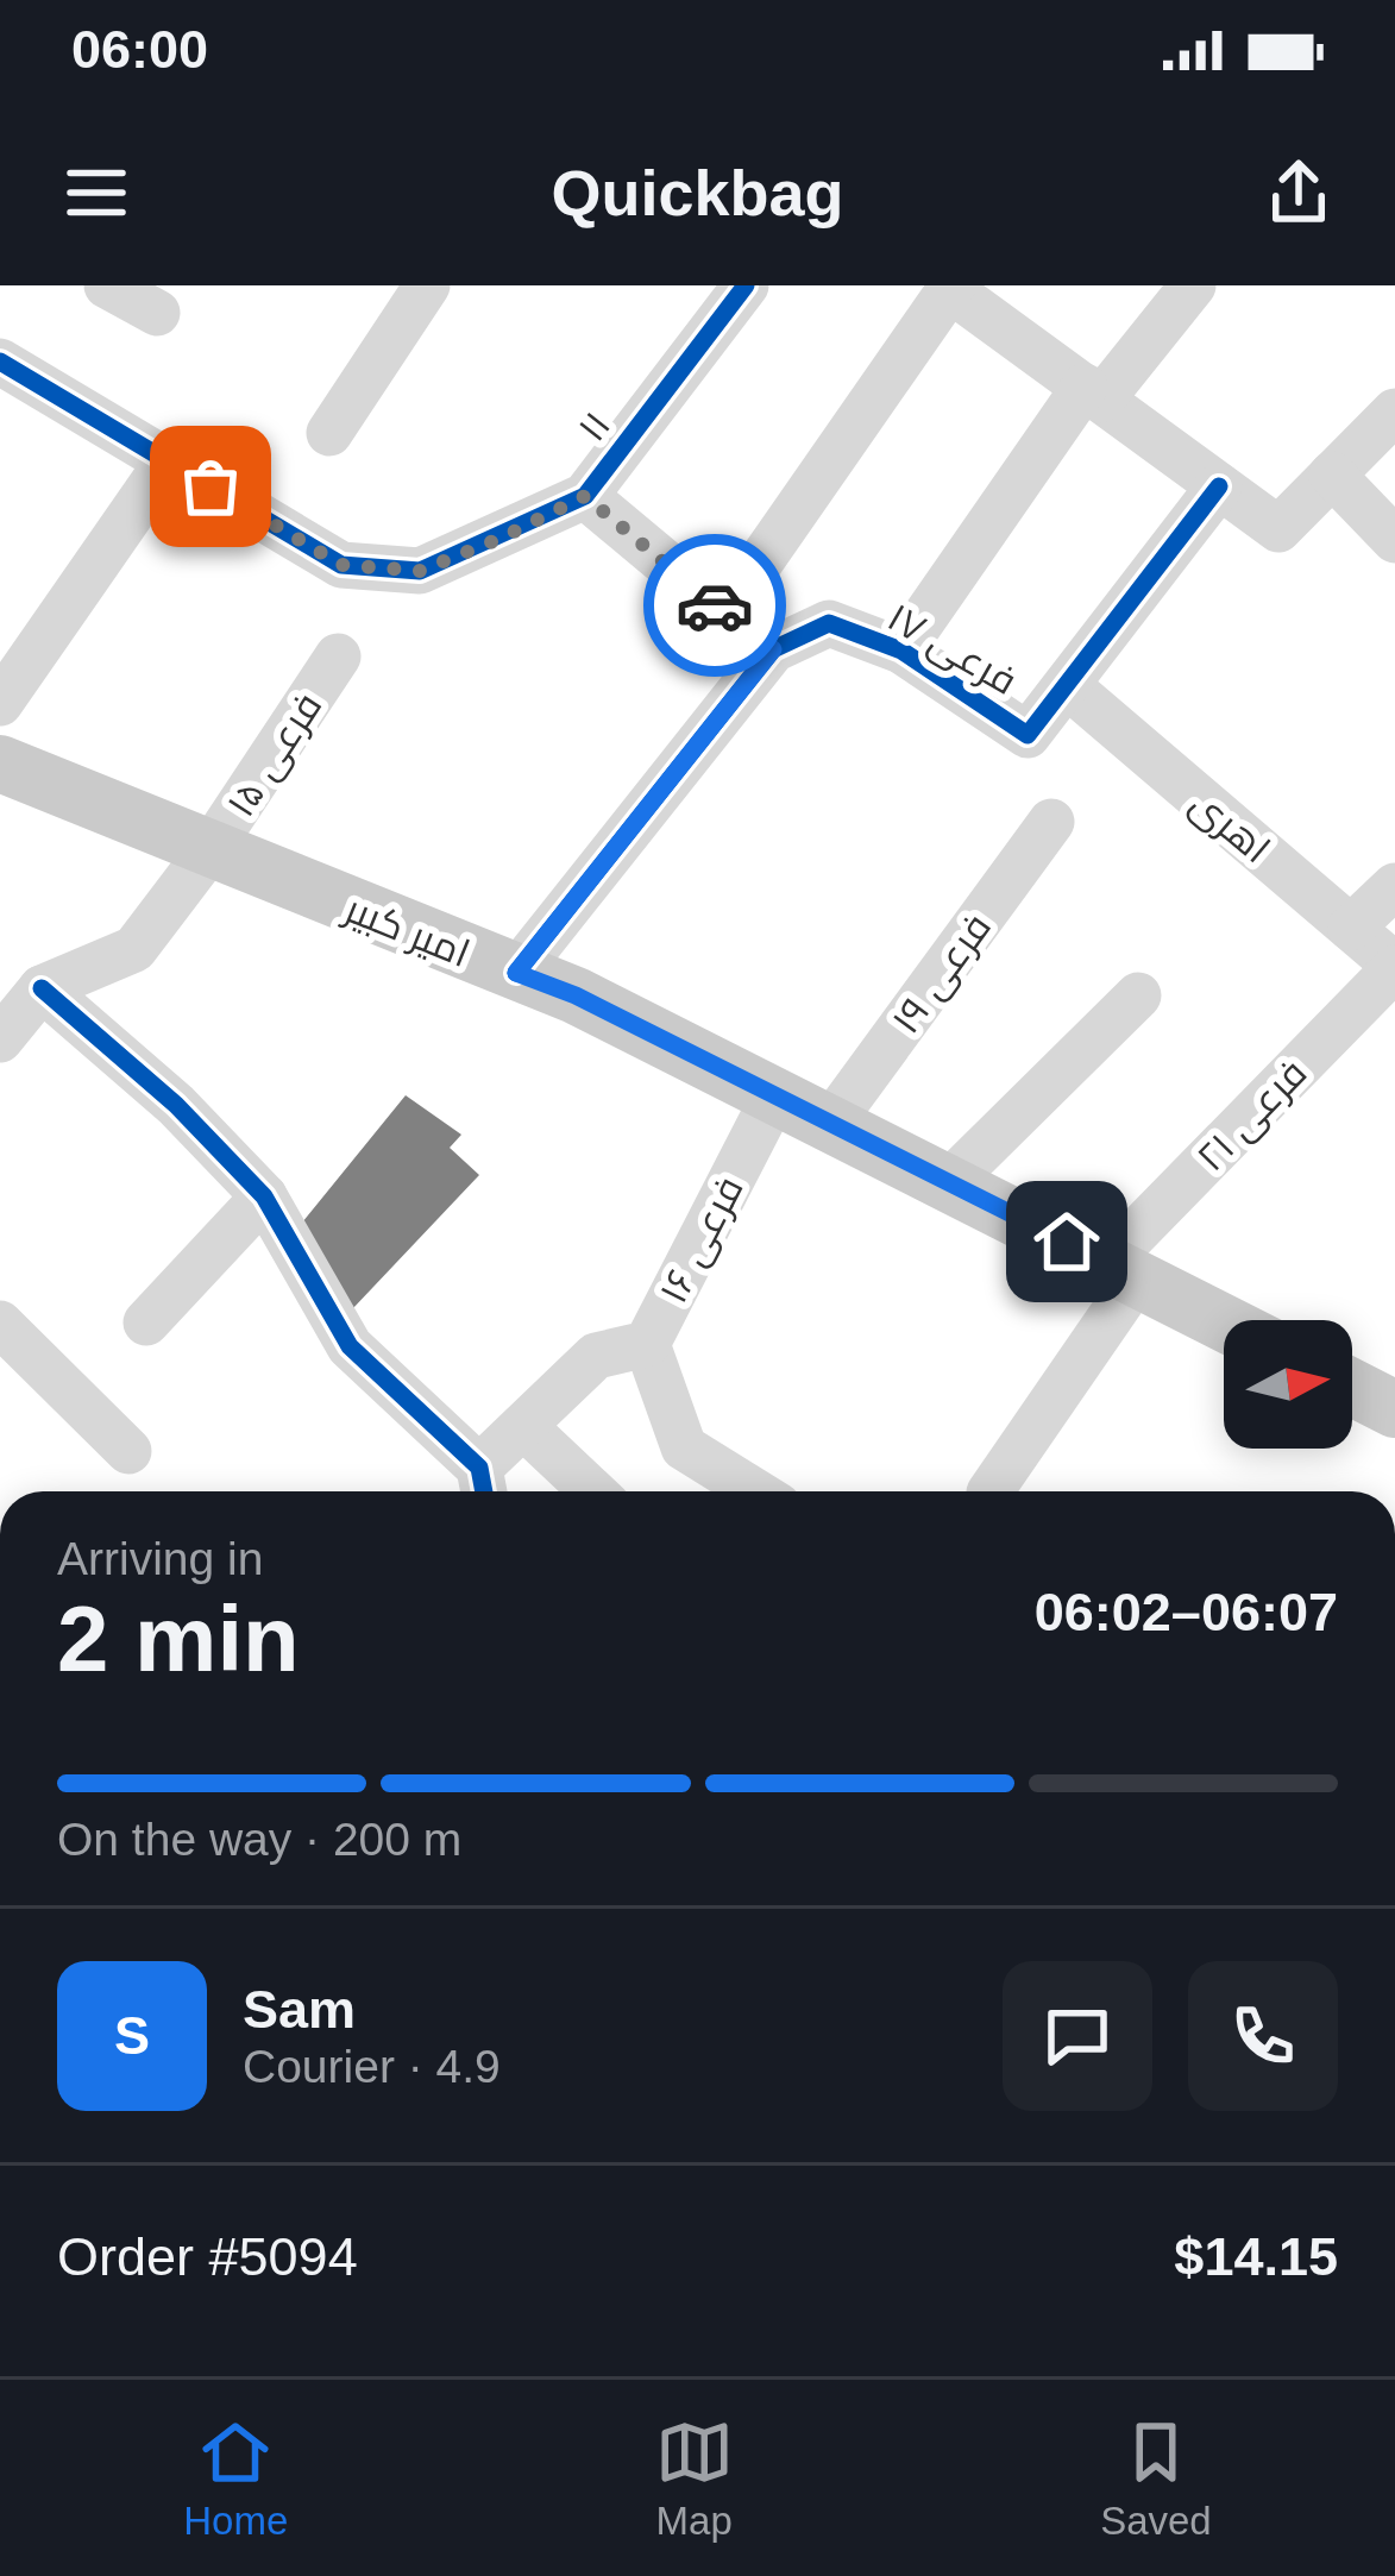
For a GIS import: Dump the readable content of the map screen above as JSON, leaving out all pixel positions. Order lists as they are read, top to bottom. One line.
{"streets":{"main road":["امیر کبیر"],"street":["۱۱","فرعی ۱۷","فرعی ۱۵","اهری","فرعی ۱۹","فرعی ۲۱","فرعی ۱۶"]},"crossings":[["فرعی ۱۷","اهری"],["فرعی ۱۵","امیر کبیر"],["اهری","فرعی ۲۱"],["امیر کبیر","فرعی ۱۹"],["امیر کبیر","فرعی ۲۱"],["امیر کبیر","فرعی ۱۶"]],"north":"right","page":{"status":"06:00","header":"Quickbag","heading":["2 min","Arriving in","06:02–06:07"],"panel":["Sam","Courier · 4.9","Order #5094","$14.15"],"bar":"On the way · 200 m","round":"S","tabs":["Home","Map","Saved"]}}
